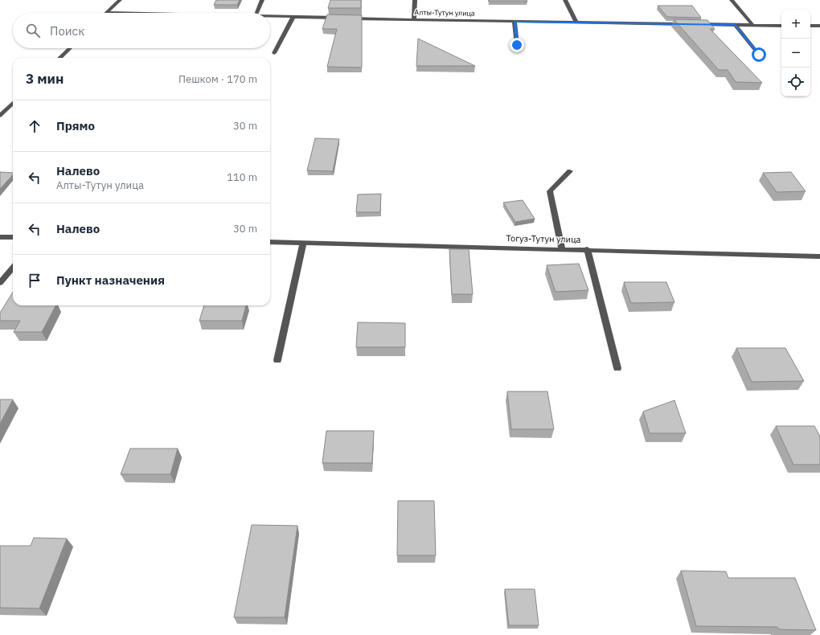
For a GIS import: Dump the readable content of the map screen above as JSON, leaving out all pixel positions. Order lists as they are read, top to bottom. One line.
{"streets":{"street":["Алты-Тутун улица","Тогуз-Тутун улица"]},"page":{"map_buttons":["+","−"],"search":"Поиск","heading":["3 мин","Пешком · 170 m"],"list":[["Прямо","30 m"],["Налево","Алты-Тутун улица","110 m"],["Налево","30 m"],"Пункт назначения"]}}
